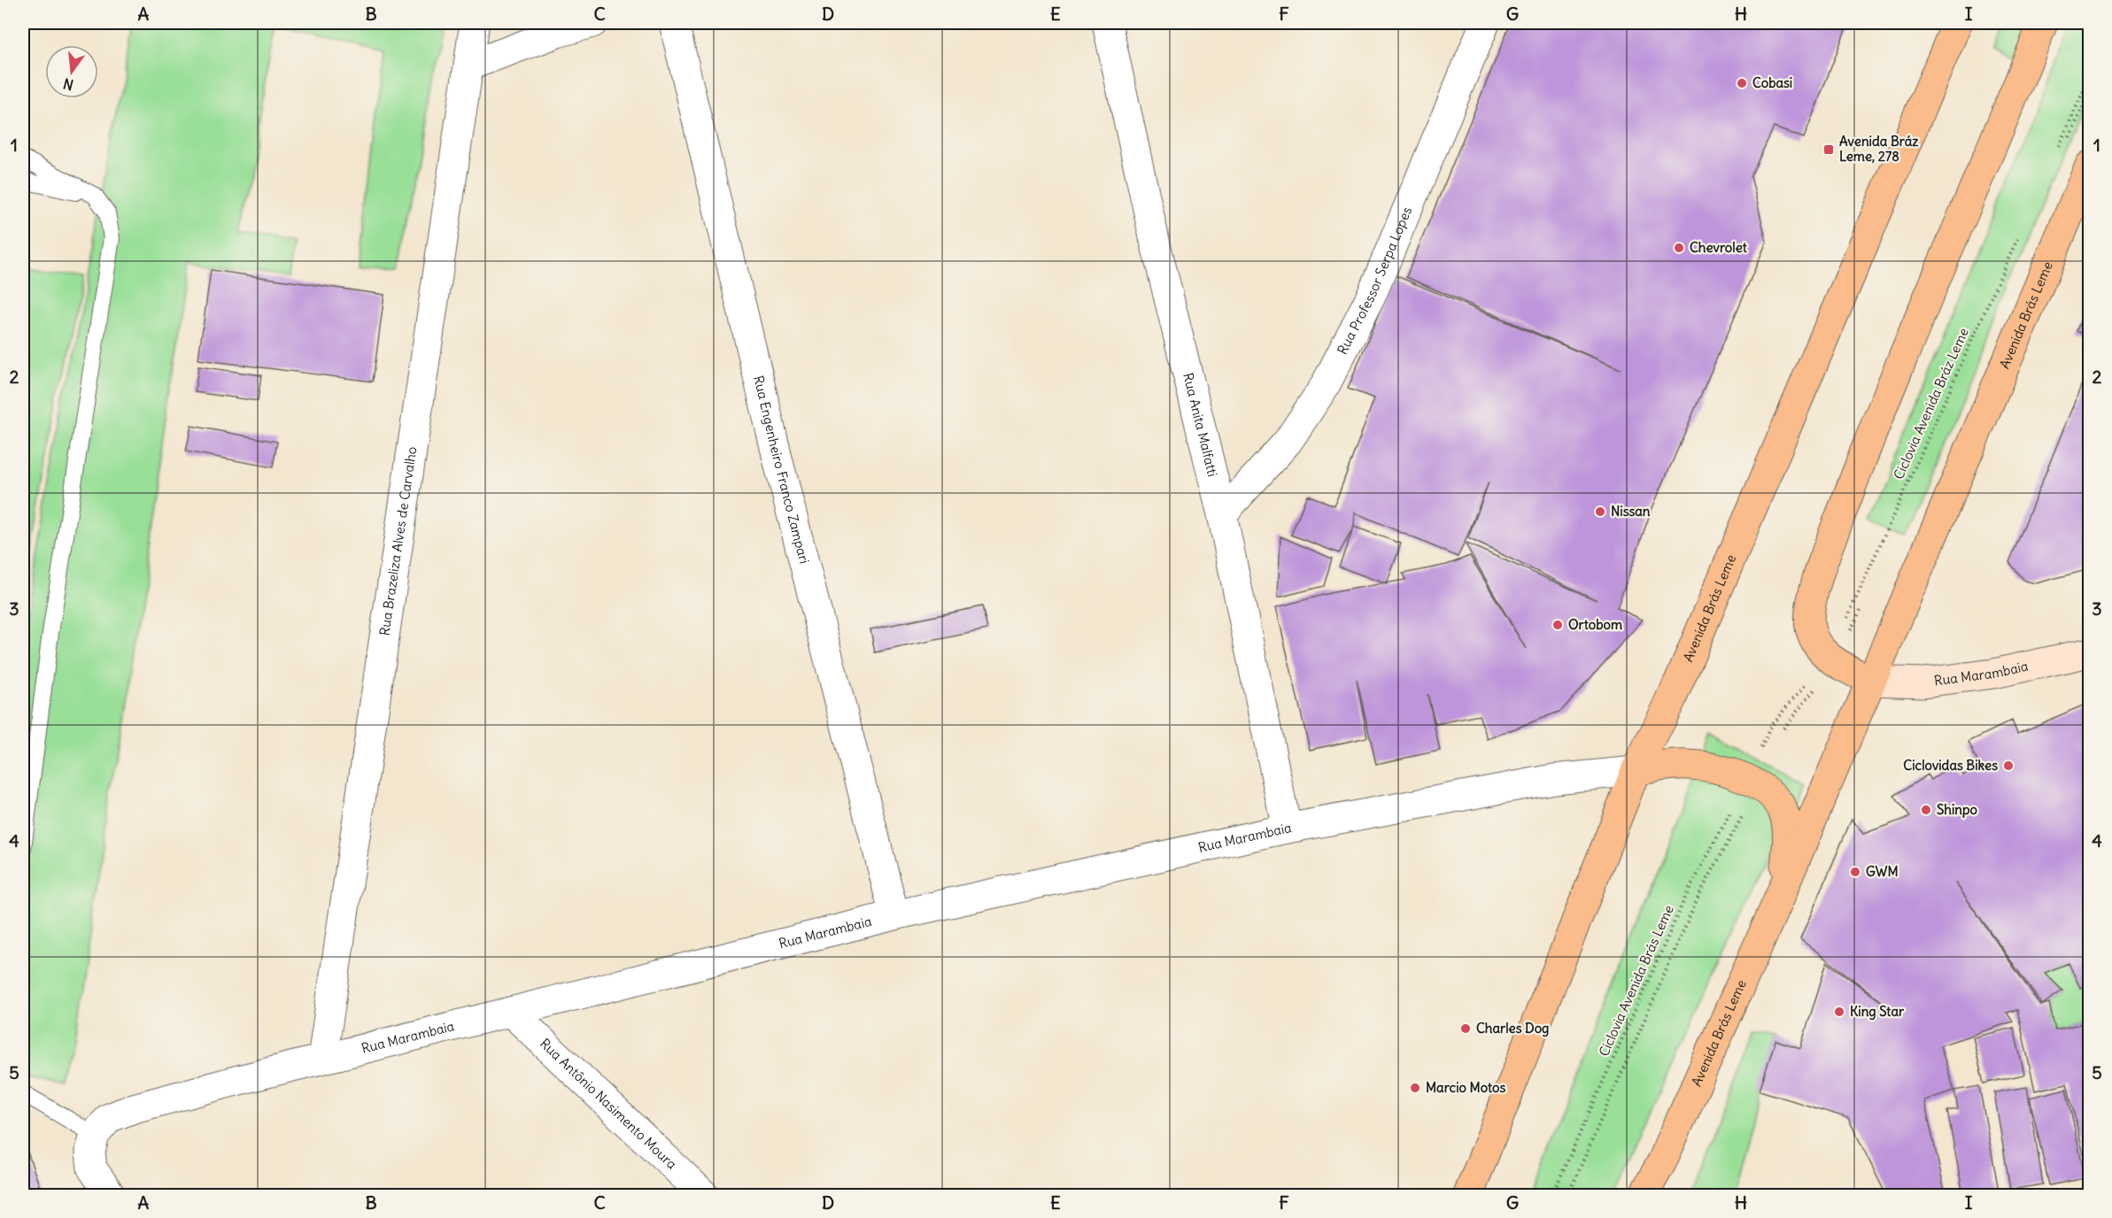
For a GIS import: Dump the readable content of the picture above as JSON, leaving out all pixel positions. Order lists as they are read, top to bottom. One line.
{"streets":{"main road":["Avenida Brás Leme"],"street":["Rua Professor Serpa Lopes","Rua Anita Malfatti","Rua Engenheiro Franco Zampari","Rua Brazeliza Alves de Carvalho","Rua Marambaia","Rua Antônio Nasimento Moura"],"path":["Ciclovia Avenida Bráz Leme","Ciclovia Avenida Brás Leme"]},"crossings":[["Rua Professor Serpa Lopes","Rua Anita Malfatti"],["Avenida Brás Leme","Rua Marambaia"],["Rua Anita Malfatti","Rua Marambaia"],["Rua Engenheiro Franco Zampari","Rua Marambaia"],["Rua Brazeliza Alves de Carvalho","Rua Marambaia"],["Rua Marambaia","Rua Antônio Nasimento Moura"]],"places":{"other":["Cobasi","Chevrolet","Nissan","Ortobom","Ciclovidas Bikes","Shinpo","GWM","King Star","Charles Dog","Marcio Motos"],"transit":["Avenida Bráz Leme, 278"]},"north":"bottom","grid":{"columns":["A","B","C","D","E","F","G","H","I"],"rows":["1","2","3","4","5"]}}
